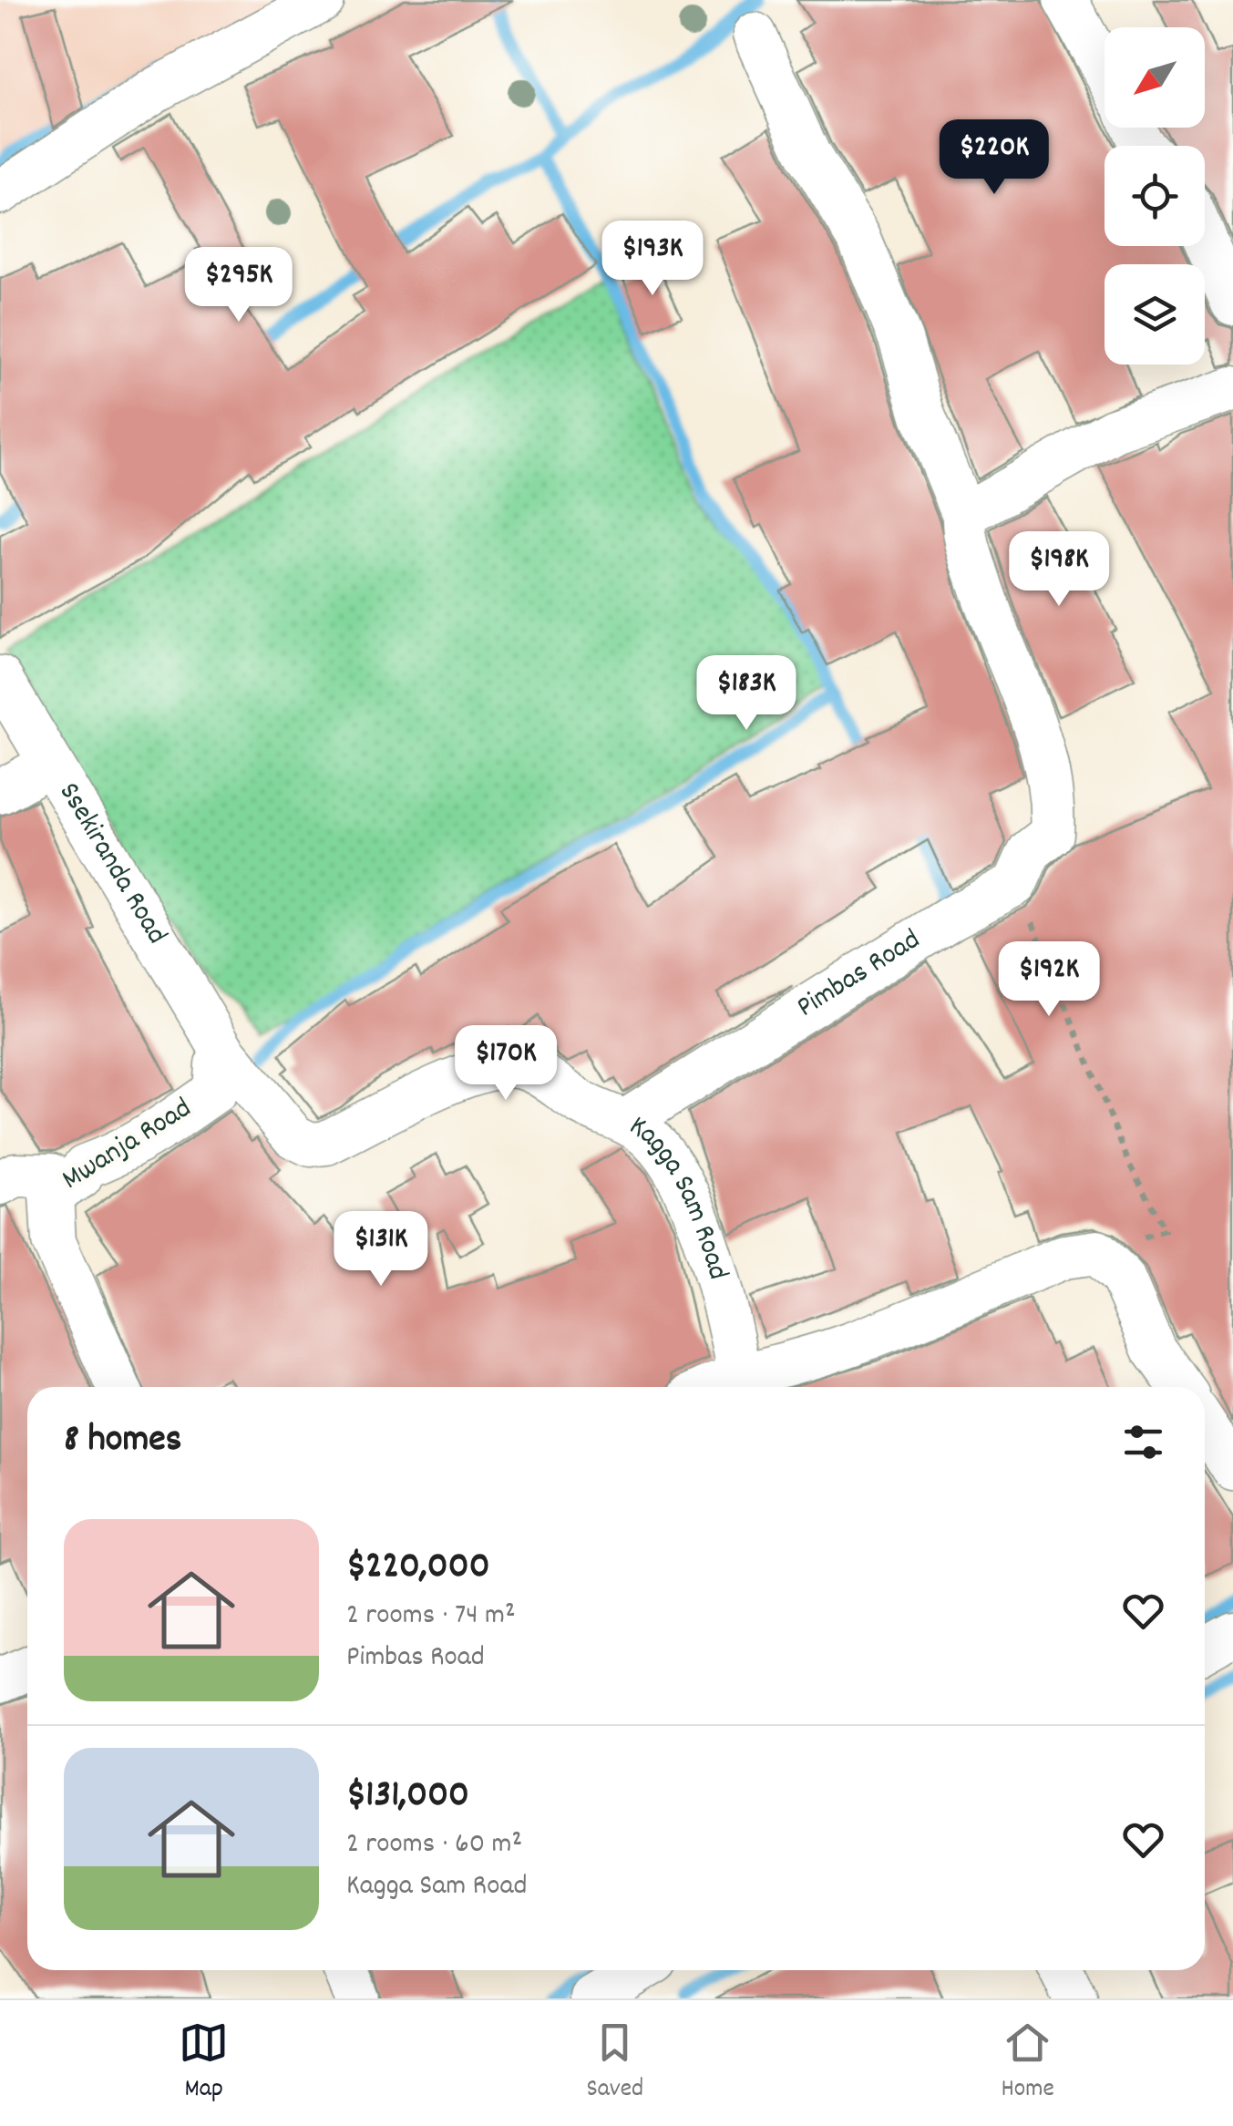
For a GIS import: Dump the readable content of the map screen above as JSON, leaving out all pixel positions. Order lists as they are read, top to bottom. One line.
{"streets":{"street":["Ssekiranda Road","Pimbas Road","Mwanja Road","Kagga Sam Road"]},"crossings":[["Ssekiranda Road","Mwanja Road"],["Ssekiranda Road","Kagga Sam Road"],["Pimbas Road","Kagga Sam Road"],["Mwanja Road","Kagga Sam Road"]],"north":"bottom left","page":{"price":["$220K","$193K","$295K","$198K","$183K","$192K","$170K","$131K"],"heading":"8 homes","list":[{"name":"$220,000","note":"2 rooms · 74 m² · Pimbas Road"},{"name":"$131,000","note":"2 rooms · 60 m² · Kagga Sam Road"}],"tabs":["Map","Saved","Home"]}}
